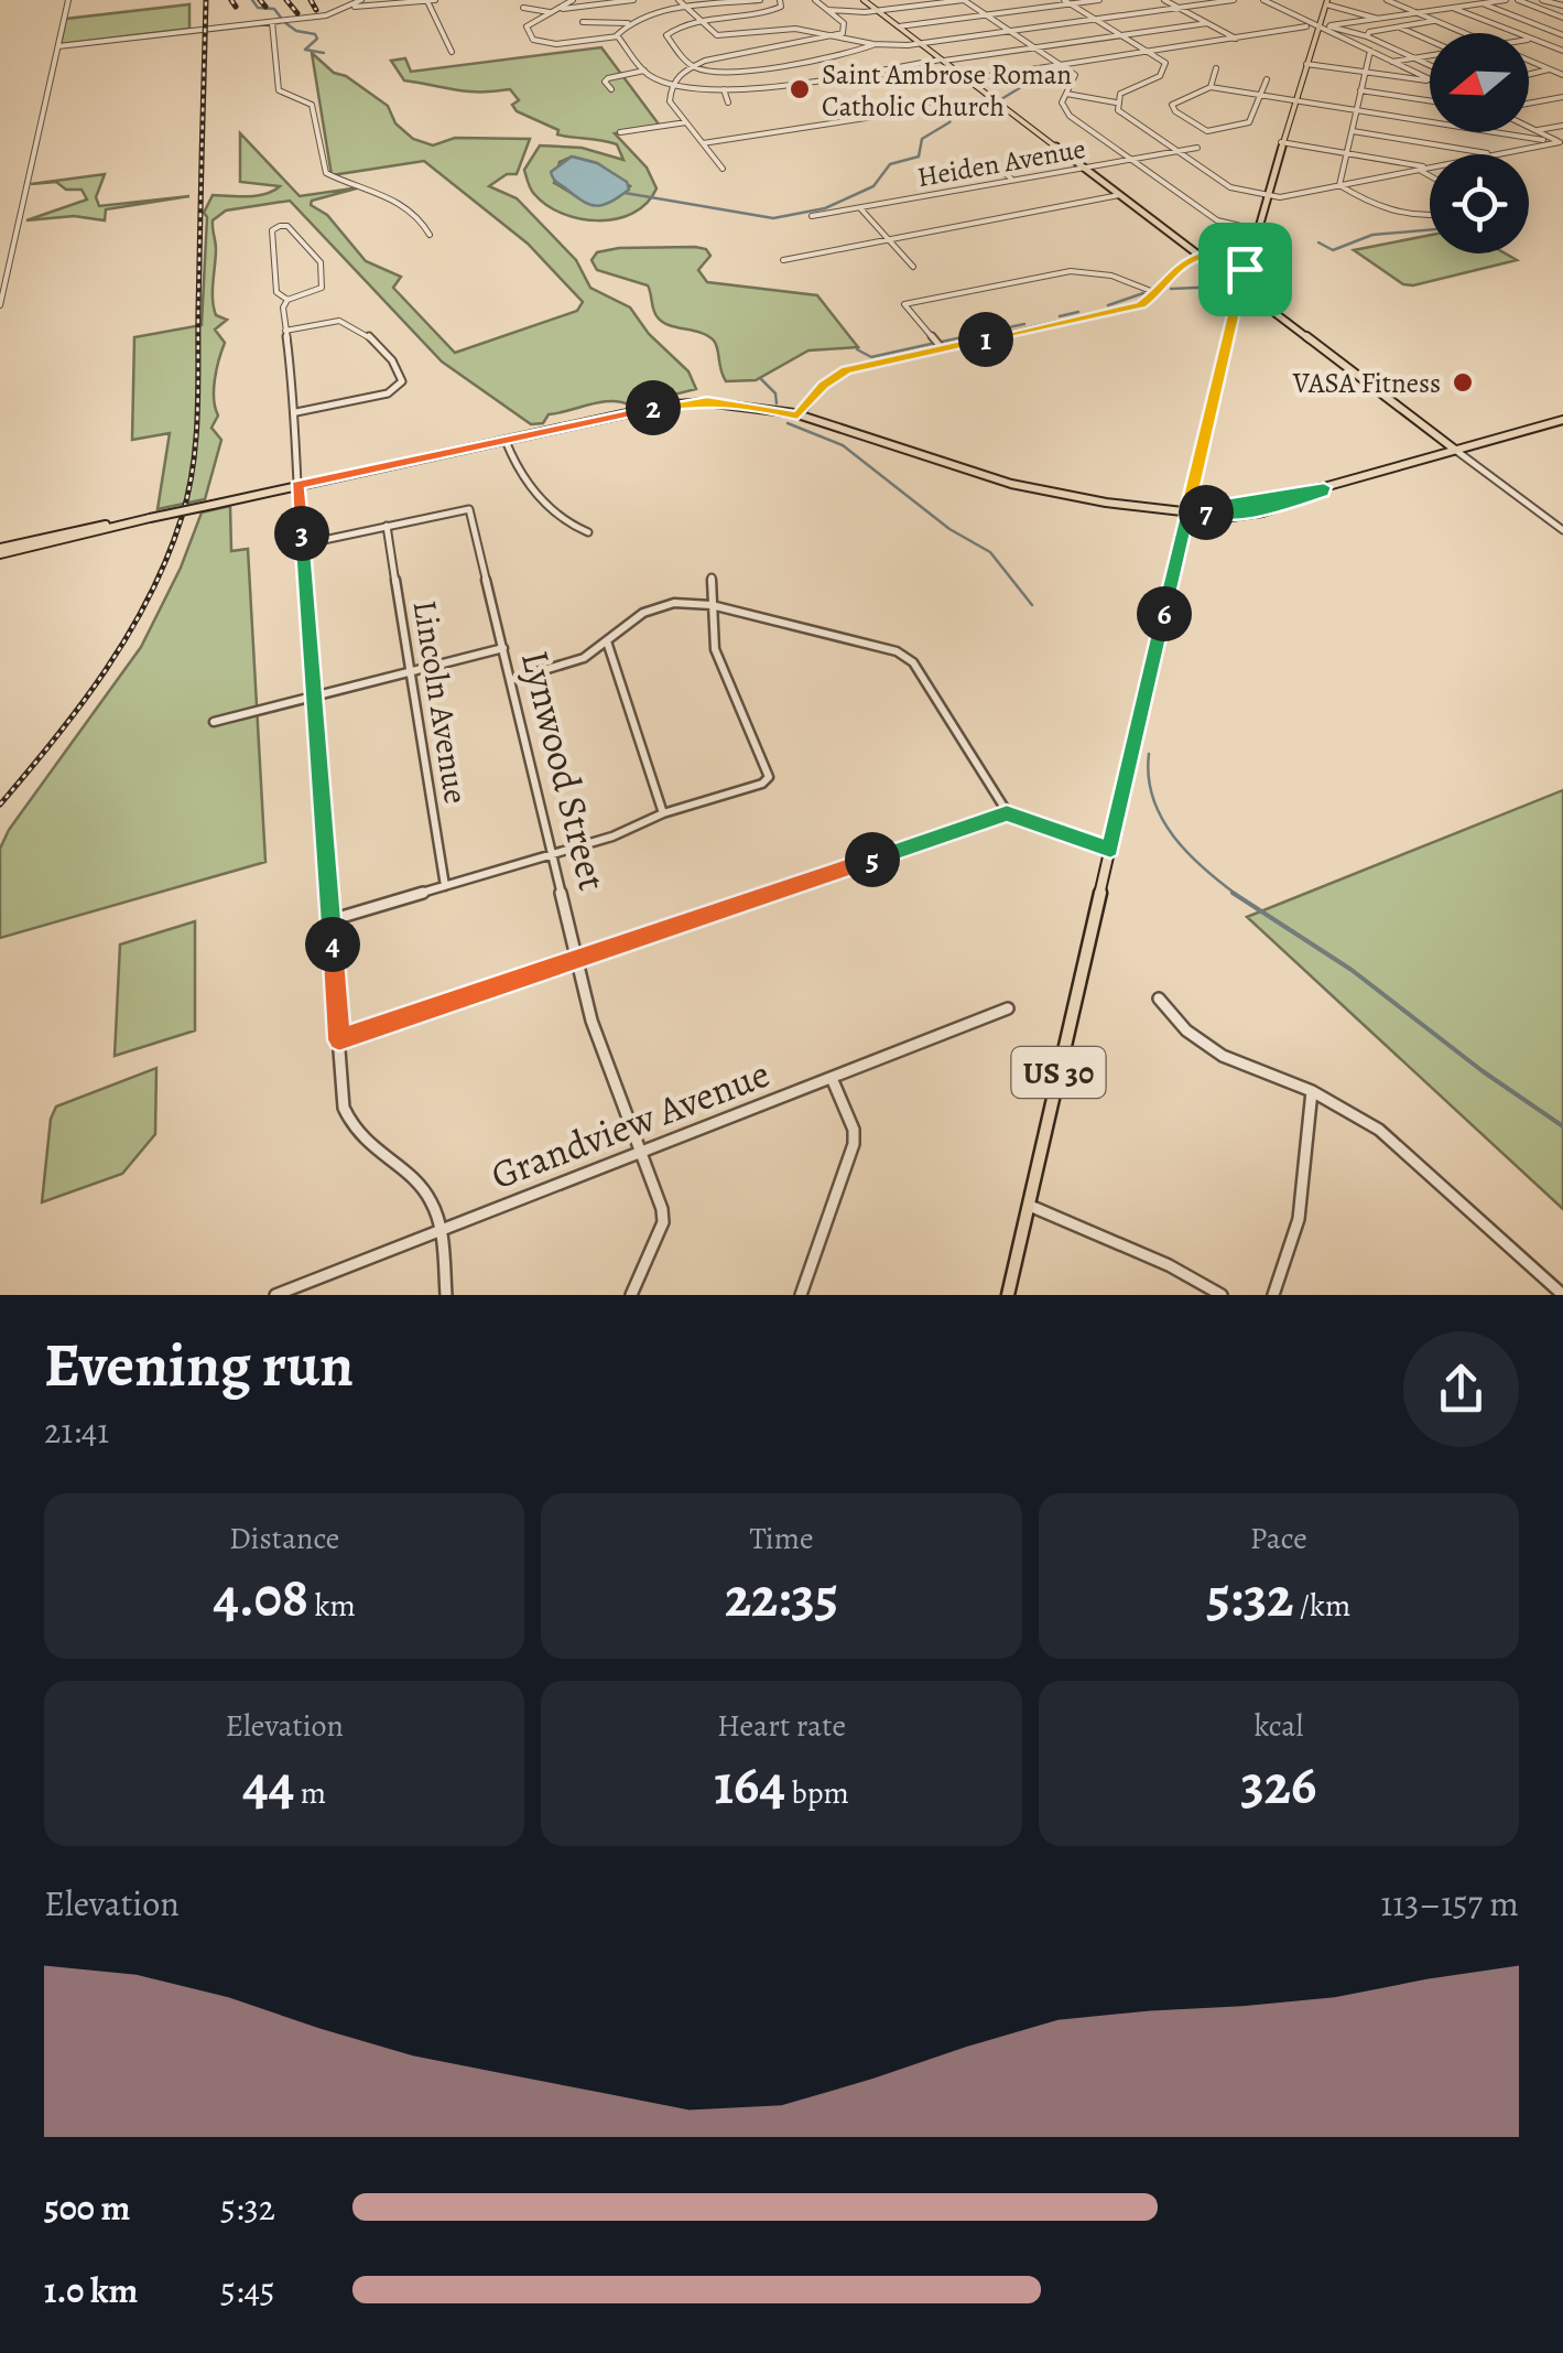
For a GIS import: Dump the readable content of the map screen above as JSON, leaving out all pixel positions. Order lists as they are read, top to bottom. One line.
{"streets":{"main road":["US 30"],"street":["Heiden Avenue","Lincoln Avenue","Lynwood Street","Grandview Avenue"]},"crossings":[["Lincoln Avenue","Lynwood Street"],["Lynwood Street","Grandview Avenue"]],"places":["Saint Ambrose Roman Catholic Church","VASA Fitness"],"north":"left","page":{"pins":["1","2","7","3","6","5","4"],"heading":["Evening run","21:41"],"stats":[["Distance","4.08 km"],["Time","22:35"],["Pace","5:32 /km"],["Elevation","44 m"],["Heart rate","164 bpm"],["kcal","326"]],"chart":["Elevation","113–157 m"],"list":[{"name":"500 m","note":"5:32"},{"name":"1.0 km","note":"5:45"}]}}
